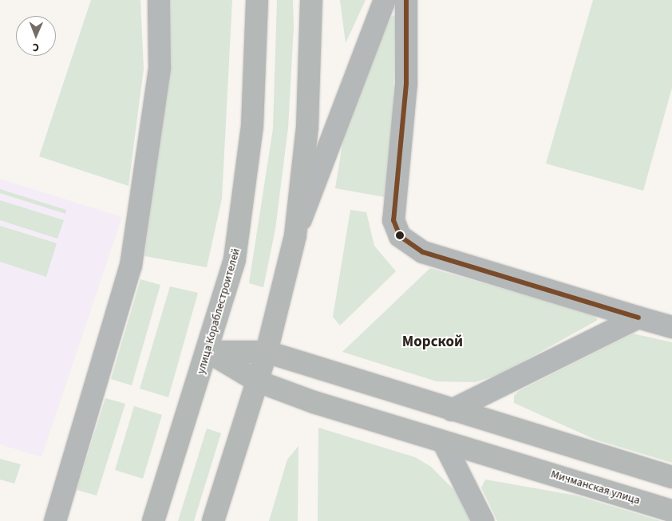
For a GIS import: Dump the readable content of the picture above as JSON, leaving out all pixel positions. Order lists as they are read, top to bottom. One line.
{"streets":{"main road":["улица Кораблестроителей","Мичманская улица"]},"crossings":[["улица Кораблестроителей","Мичманская улица"]],"districts":["Морской"],"north":"bottom"}
